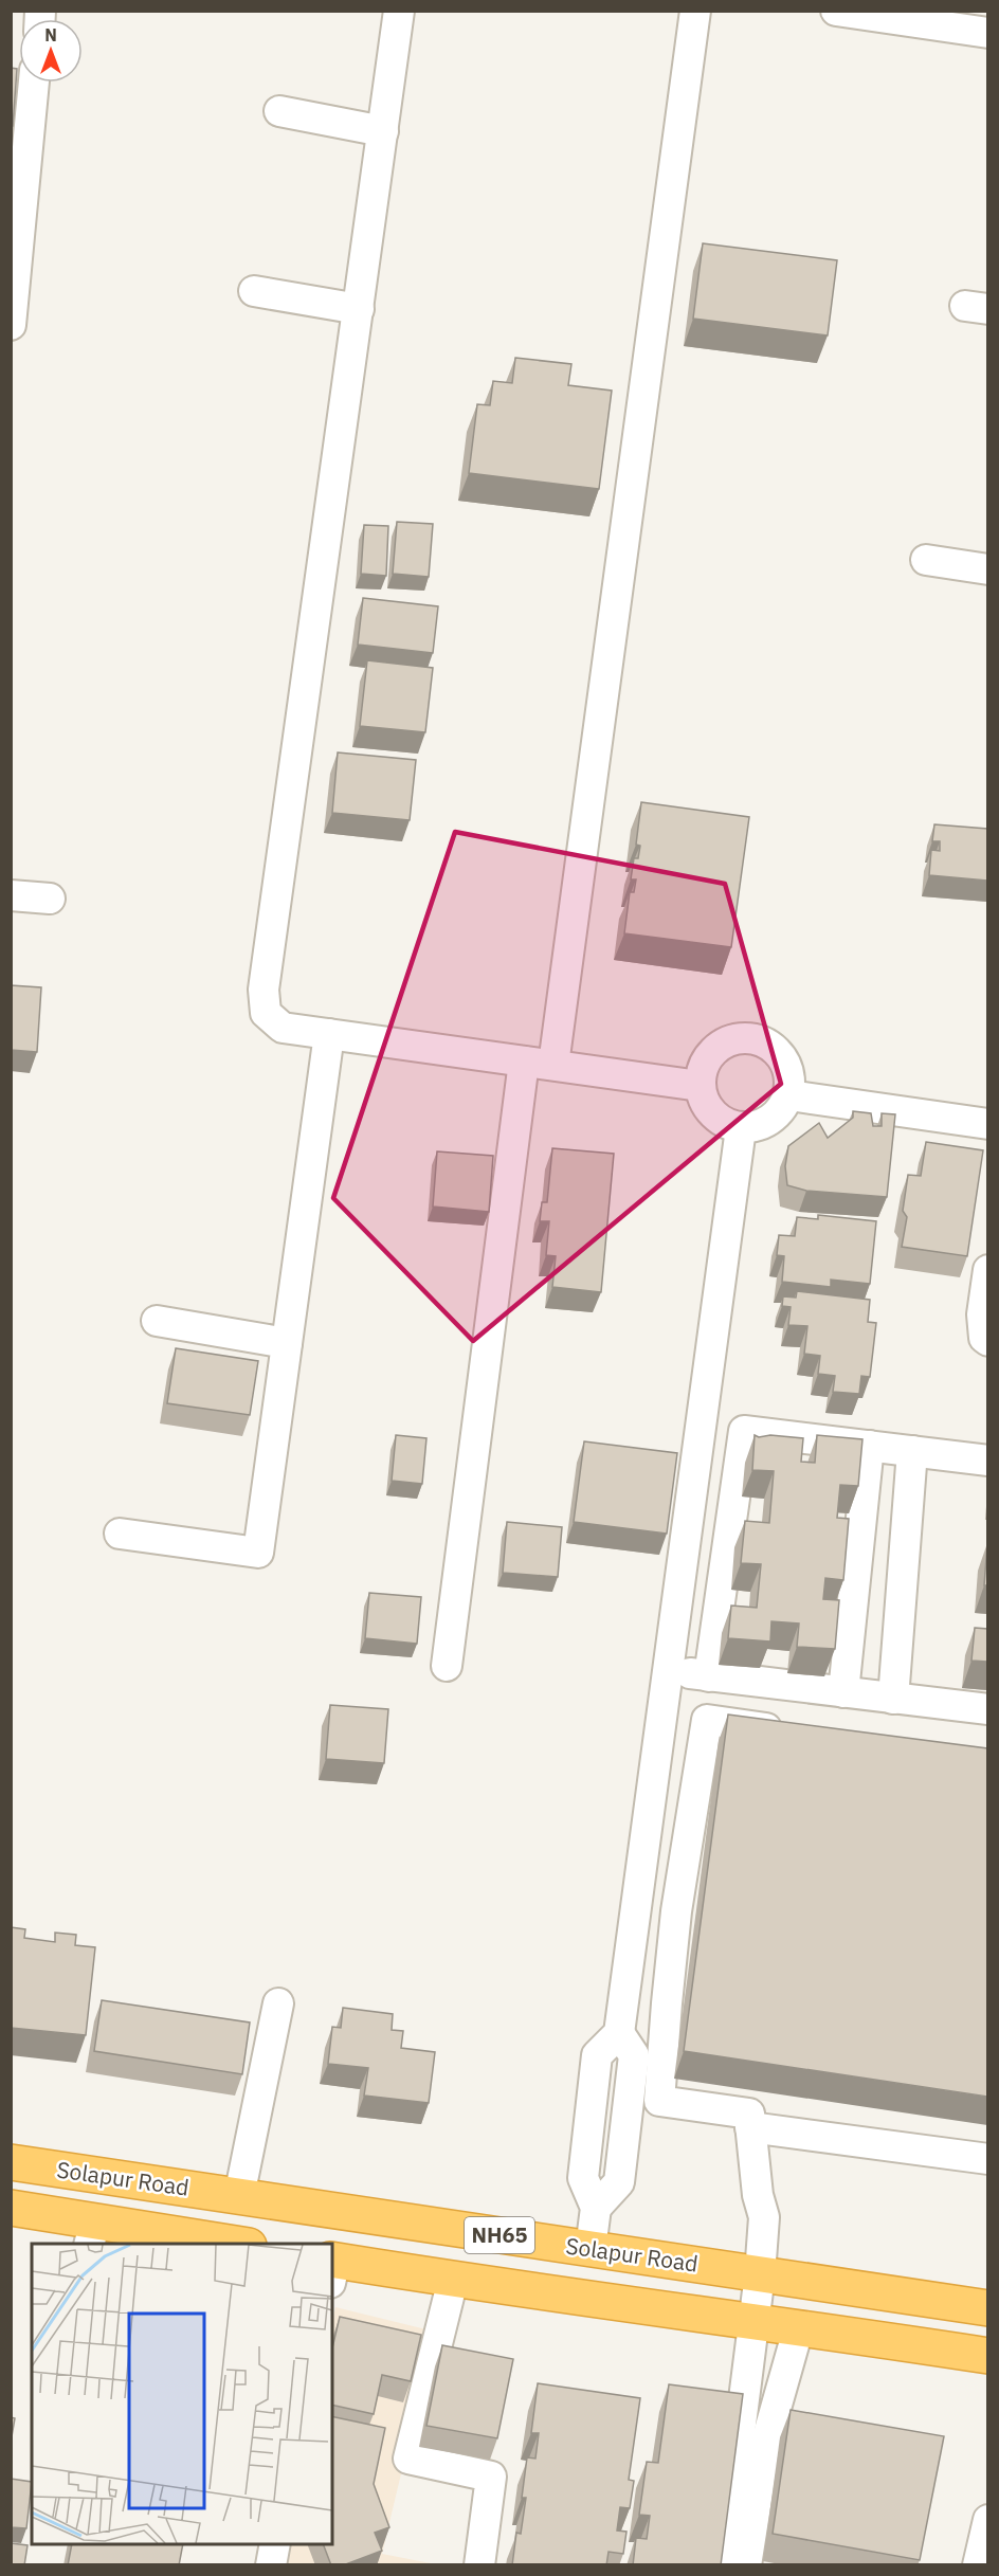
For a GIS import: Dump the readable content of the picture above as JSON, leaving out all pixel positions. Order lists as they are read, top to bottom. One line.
{"streets":{"highway":["Solapur Road","NH65"]},"north":"top"}
